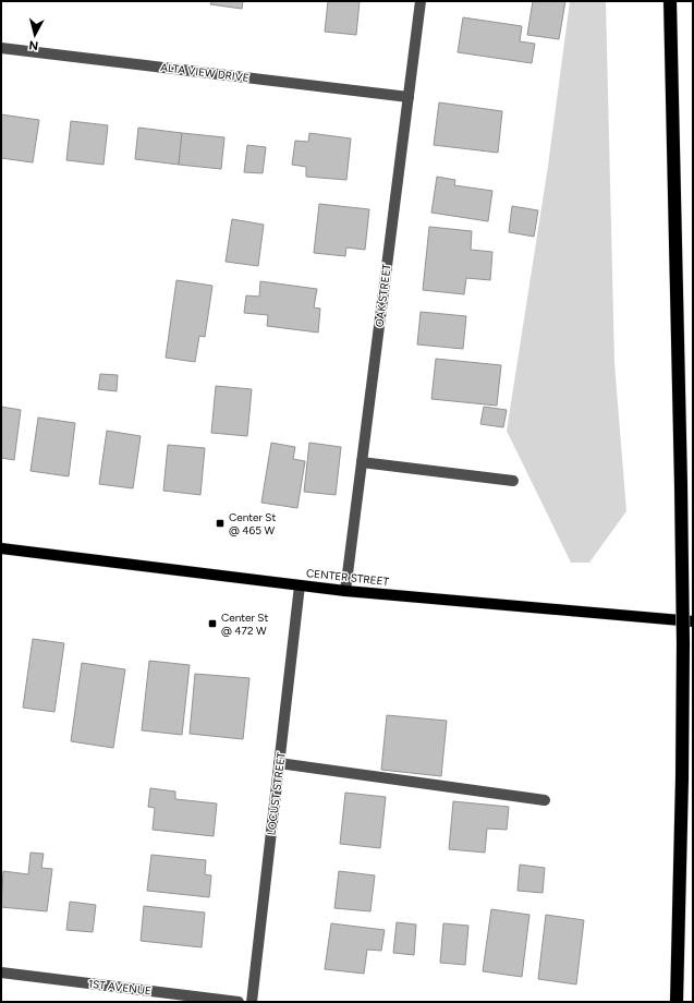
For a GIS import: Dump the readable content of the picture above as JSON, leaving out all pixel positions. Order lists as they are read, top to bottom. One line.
{"streets":{"main road":["CENTER STREET"],"street":["ALTA VIEW DRIVE","OAK STREET","LOCUST STREET","1ST AVENUE"]},"crossings":[["ALTA VIEW DRIVE","OAK STREET"],["OAK STREET","CENTER STREET"],["CENTER STREET","LOCUST STREET"]],"places":{"transit":["Center St @ 465 W","Center St @ 472 W"]},"north":"bottom"}
